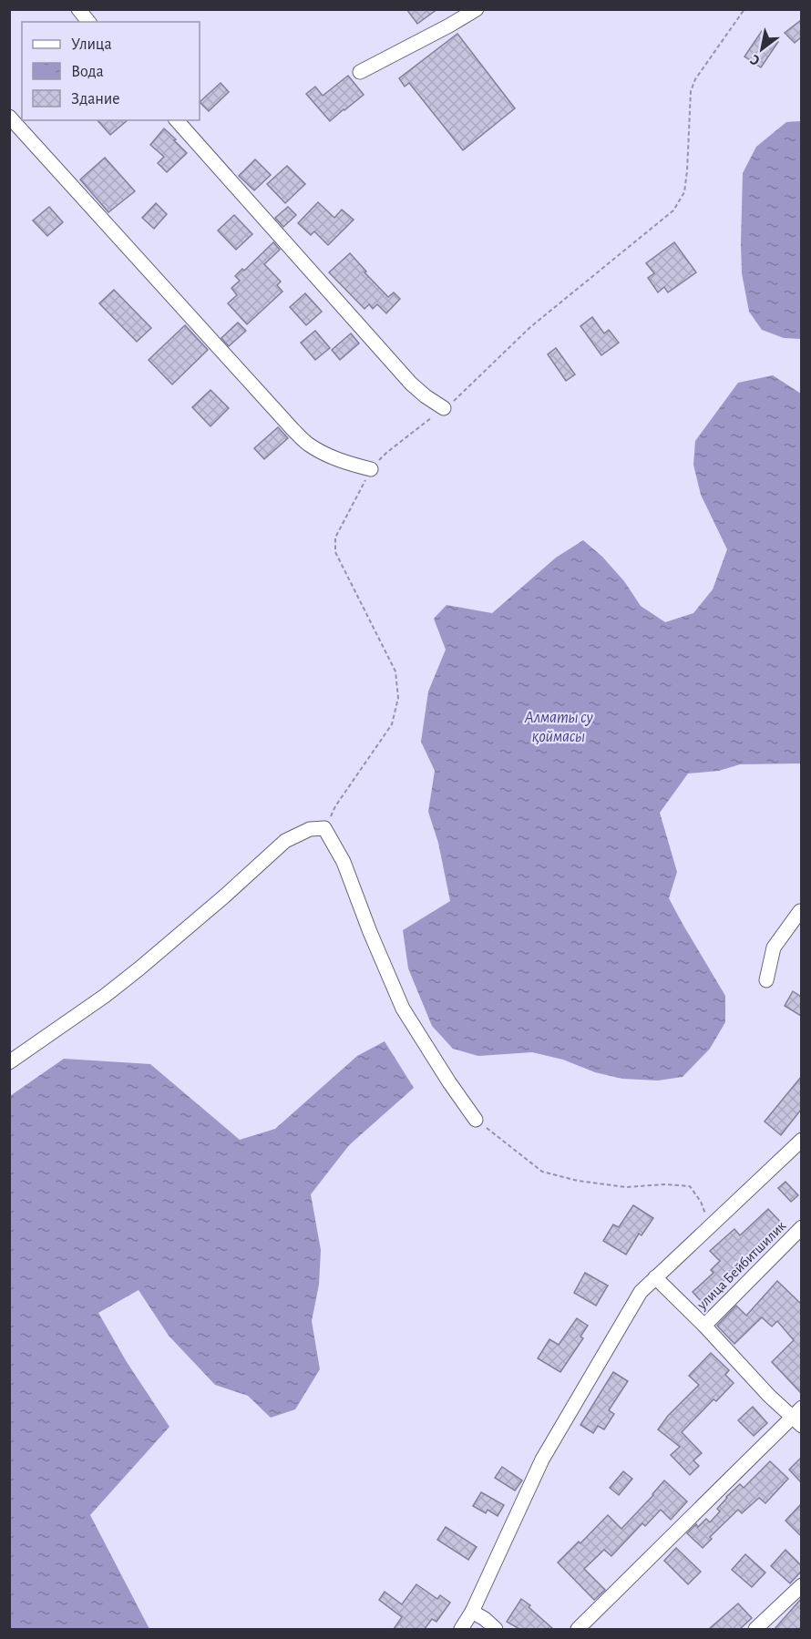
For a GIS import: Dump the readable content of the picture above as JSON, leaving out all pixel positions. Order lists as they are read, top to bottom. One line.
{"streets":{"street":["улица Бейбитшилик"]},"water":["Алматы су қоймасы"],"legend":["Улица","Вода","Здание"],"north":"bottom left"}
